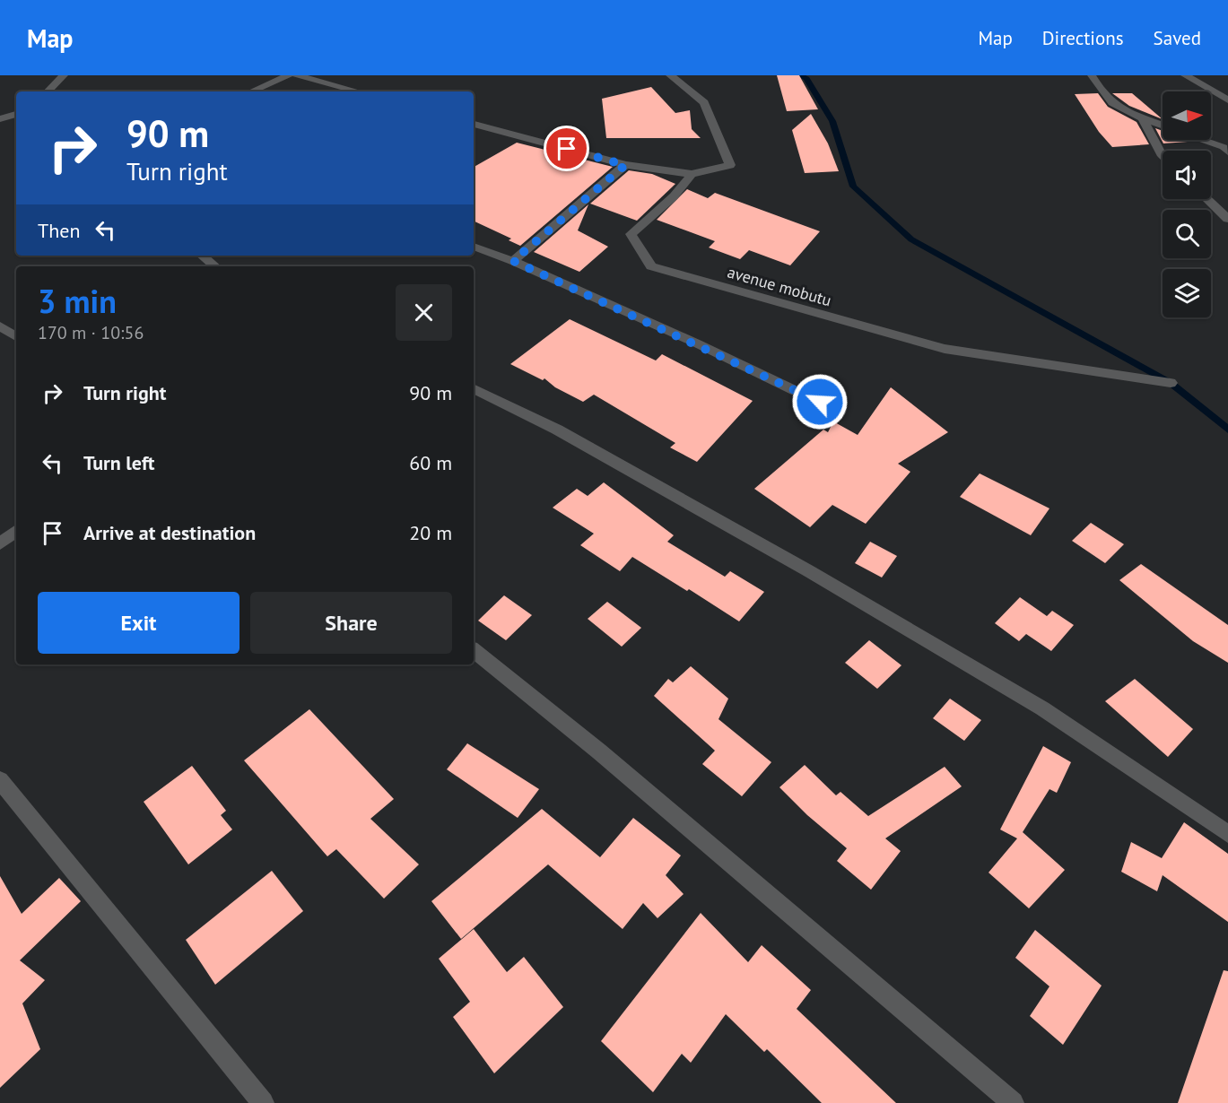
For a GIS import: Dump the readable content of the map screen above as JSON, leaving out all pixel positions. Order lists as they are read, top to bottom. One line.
{"streets":{"street":["avenue mobutu"]},"north":"right","page":{"header":"Map","nav":["Map","Directions","Saved"],"turn":["90 m","Turn right"],"then":"Then","heading":["3 min","170 m · 10:56"],"list":[{"name":"Turn right","value":"90 m"},{"name":"Turn left","value":"60 m"},{"name":"Arrive at destination","value":"20 m"}],"buttons":["Exit","Share"]}}
